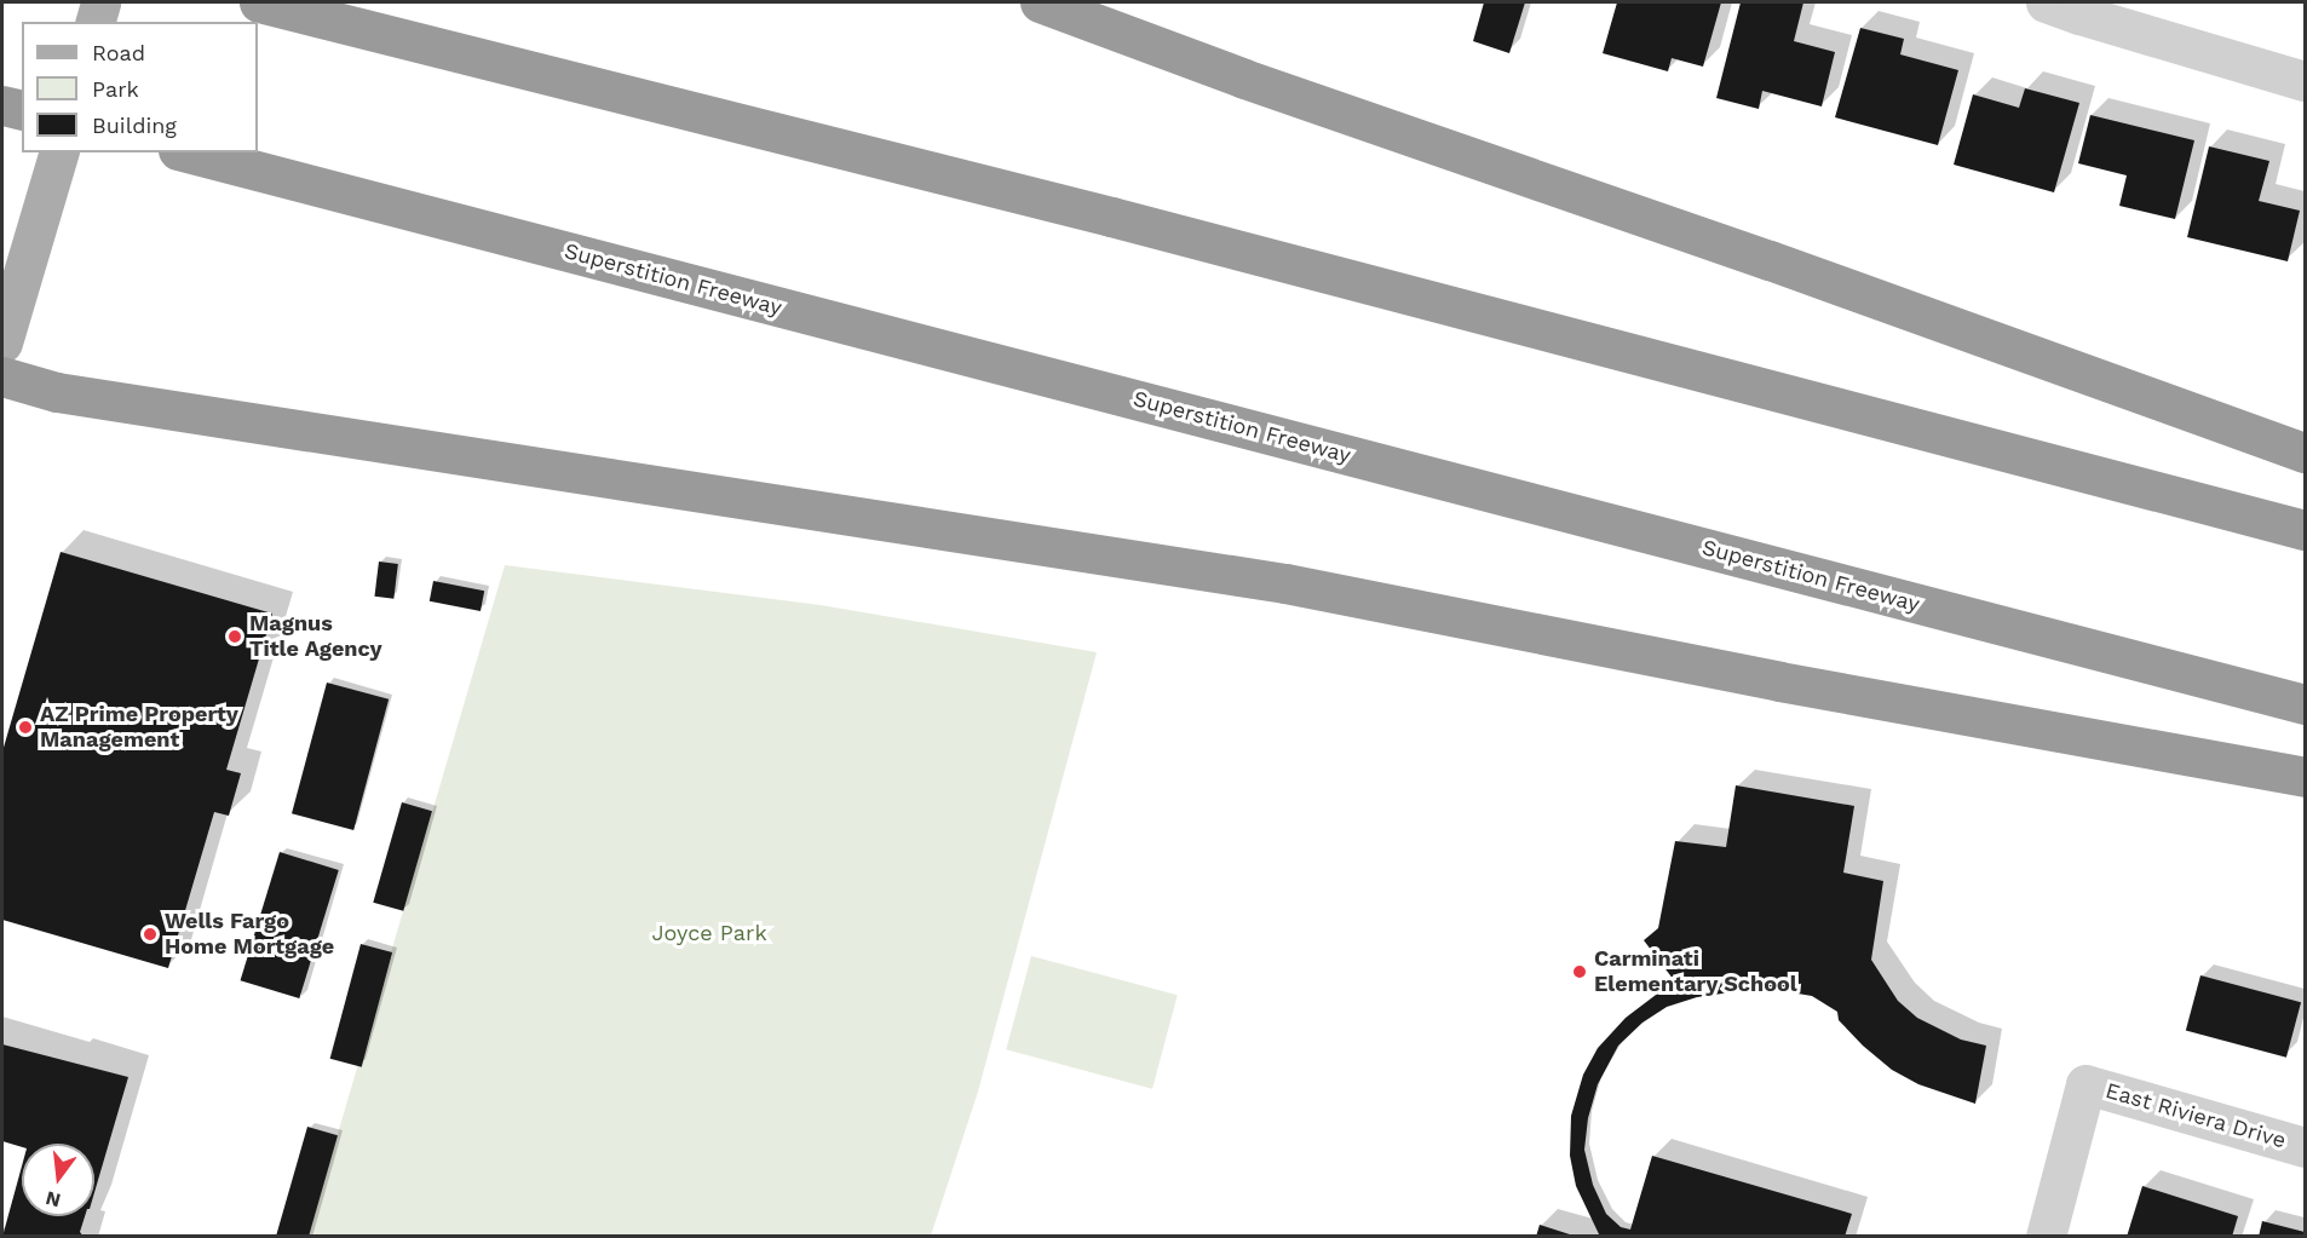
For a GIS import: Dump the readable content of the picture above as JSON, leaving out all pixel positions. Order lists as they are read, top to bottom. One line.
{"streets":{"highway":["Superstition Freeway"],"street":["East Riviera Drive"]},"parks":["Joyce Park"],"places":["Magnus Title Agency","AZ Prime Property Management","Wells Fargo Home Mortgage","Carminati Elementary School"],"legend":["Road","Park","Building"],"north":"bottom"}
